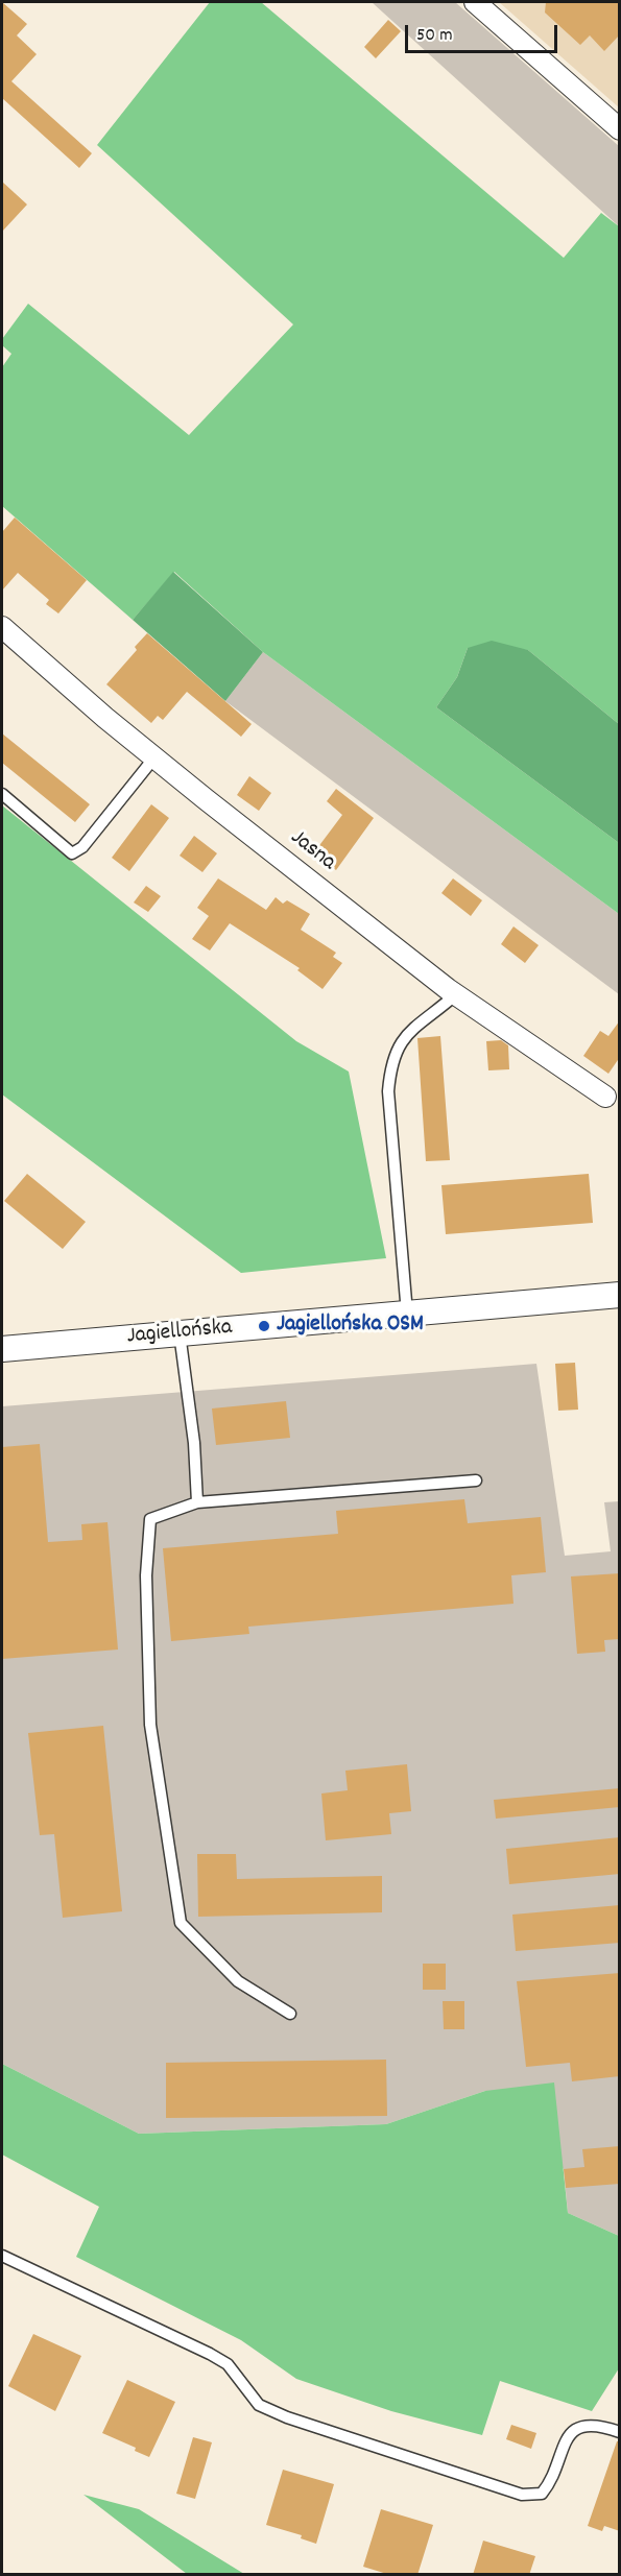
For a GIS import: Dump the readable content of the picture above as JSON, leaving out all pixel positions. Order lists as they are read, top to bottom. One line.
{"streets":{"street":["Jasna","Jagiellońska"]},"places":["Jagiellońska OSM"],"scale_bar":"50 m"}
